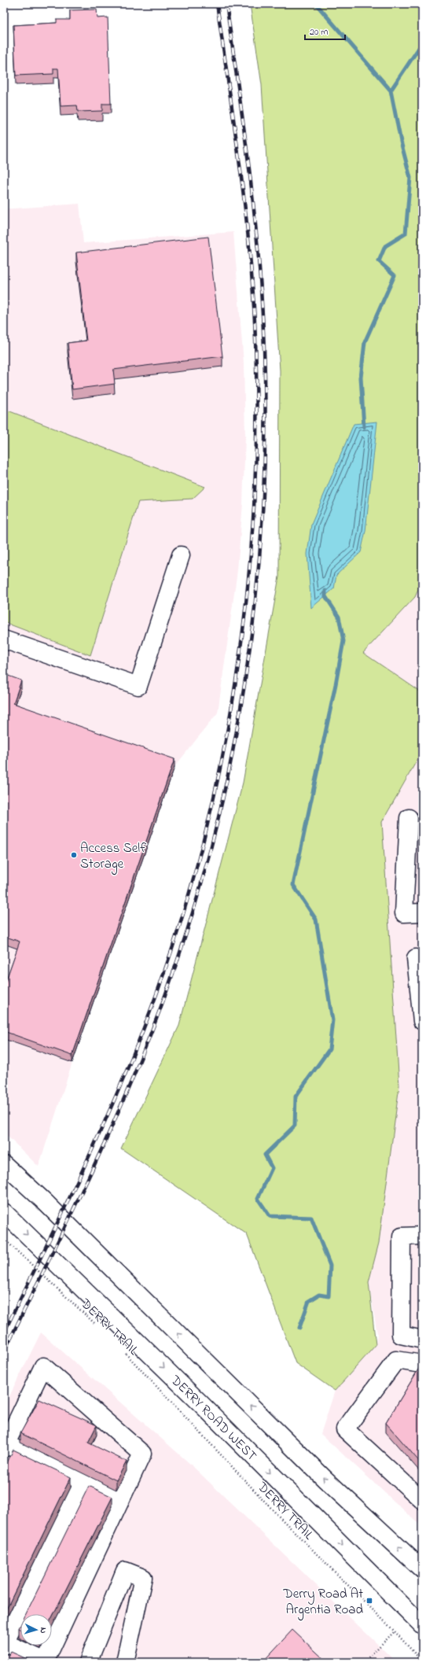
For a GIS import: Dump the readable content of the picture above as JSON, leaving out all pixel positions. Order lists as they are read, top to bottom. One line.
{"streets":{"main road":["DERRY ROAD WEST"],"path":["DERRY TRAIL"]},"places":{"other":["Access Self Storage"],"transit":["Derry Road At Argentia Road"]},"scale_bar":"20 m","north":"right"}
